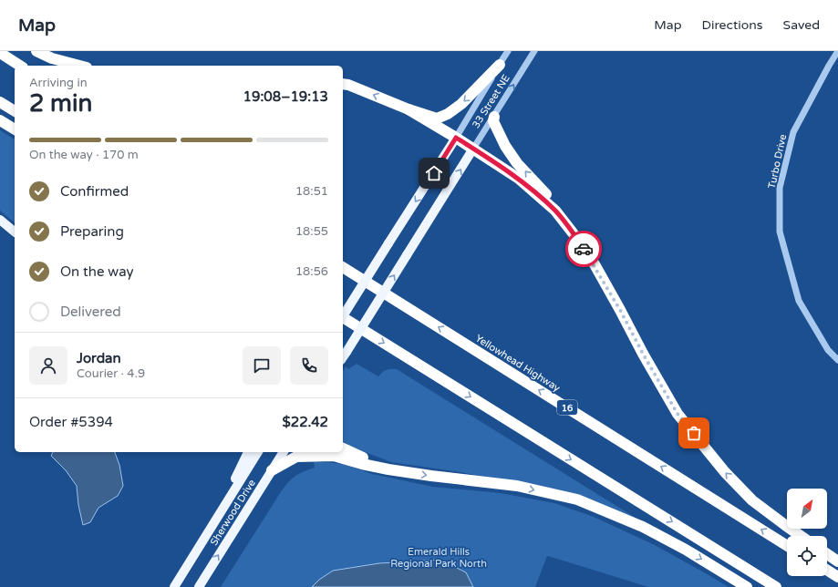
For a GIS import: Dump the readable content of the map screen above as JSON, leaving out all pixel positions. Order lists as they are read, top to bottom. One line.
{"streets":{"highway":["Yellowhead Highway","16"],"main road":["33 Street NE","Sherwood Drive"],"street":["Turbo Drive"]},"parks":["Emerald Hills Regional Park North"],"north":"top right","page":{"header":"Map","nav":["Map","Directions","Saved"],"heading":["2 min","Arriving in","19:08–19:13"],"panel":["Jordan","Courier · 4.9","Order #5394","$22.42"],"bar":"On the way · 170 m","list":[["Confirmed","18:51"],["Preparing","18:55"],["On the way","18:56"],"Delivered"]}}
